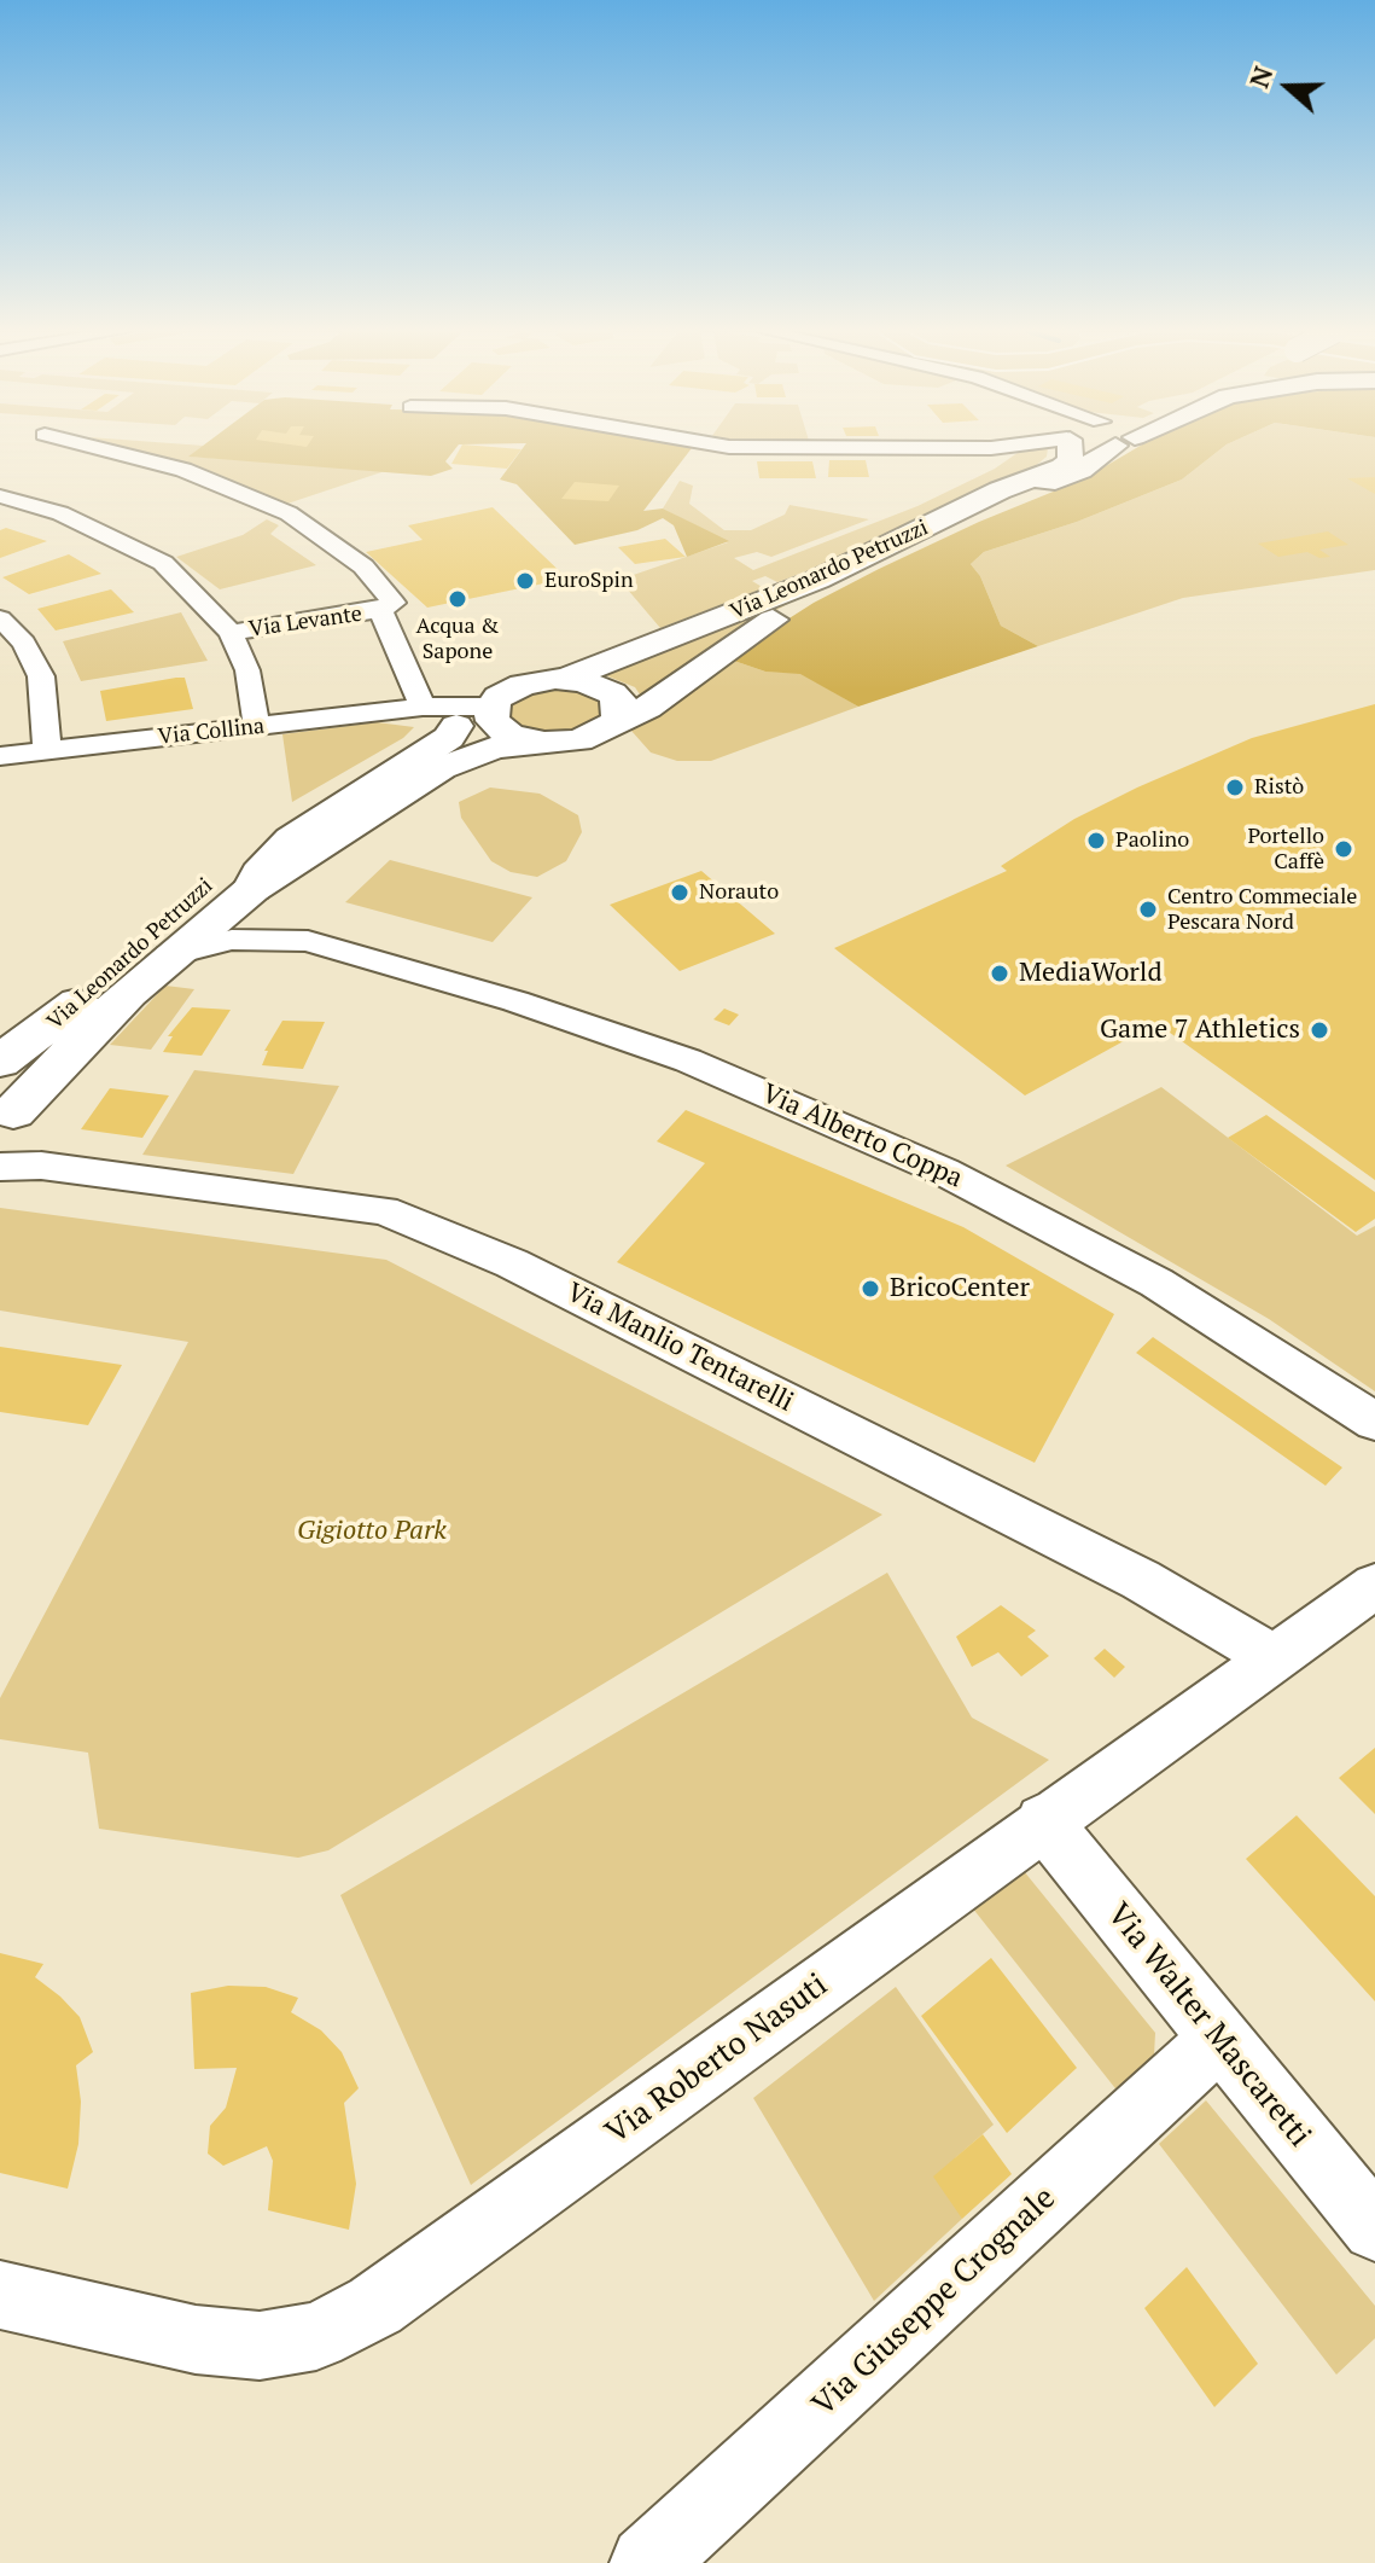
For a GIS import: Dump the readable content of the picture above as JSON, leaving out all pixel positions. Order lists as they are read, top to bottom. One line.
{"streets":{"main road":["Via Leonardo Petruzzi"],"street":["Via Levante","Via Collina","Via Alberto Coppa","Via Manlio Tentarelli","Via Walter Mascaretti","Via Roberto Nasuti","Via Giuseppe Crognale"]},"crossings":[["Via Leonardo Petruzzi","Via Collina"],["Via Leonardo Petruzzi","Via Alberto Coppa"],["Via Leonardo Petruzzi","Via Manlio Tentarelli"],["Via Levante","Via Collina"],["Via Manlio Tentarelli","Via Roberto Nasuti"],["Via Walter Mascaretti","Via Roberto Nasuti"],["Via Walter Mascaretti","Via Giuseppe Crognale"]],"parks":["Gigiotto Park"],"places":["EuroSpin","Acqua & Sapone","Ristò","Paolino","Portello Caffè","Norauto","Centro Commeciale Pescara Nord","MediaWorld","Game 7 Athletics","BricoCenter"],"north":"left"}
